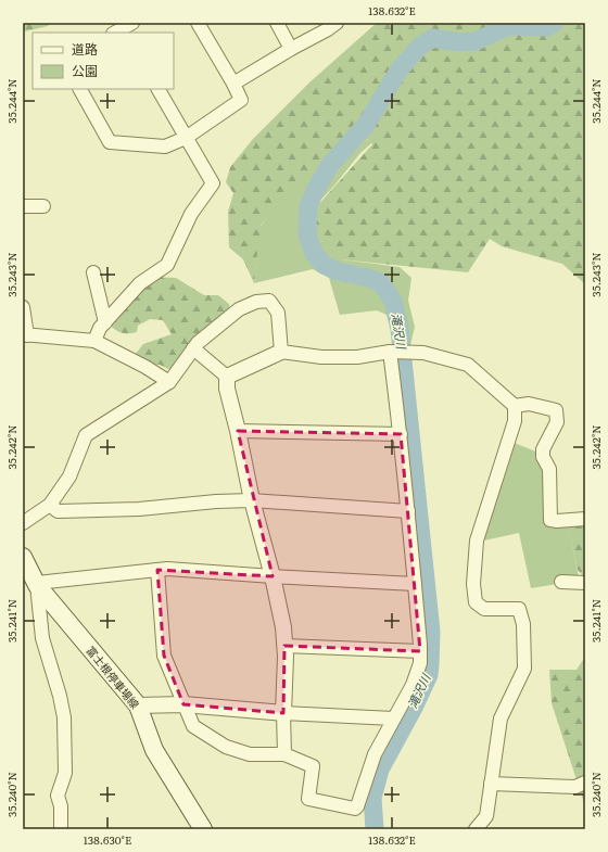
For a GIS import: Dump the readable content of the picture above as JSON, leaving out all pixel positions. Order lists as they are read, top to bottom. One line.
{"streets":{"main road":["富士根停車場線"]},"water":["滝沢川"],"legend":["道路","公園"],"coordinates":["138.632°E","35.244°N","35.243°N","35.242°N","35.241°N","35.240°N","138.630°E"]}
